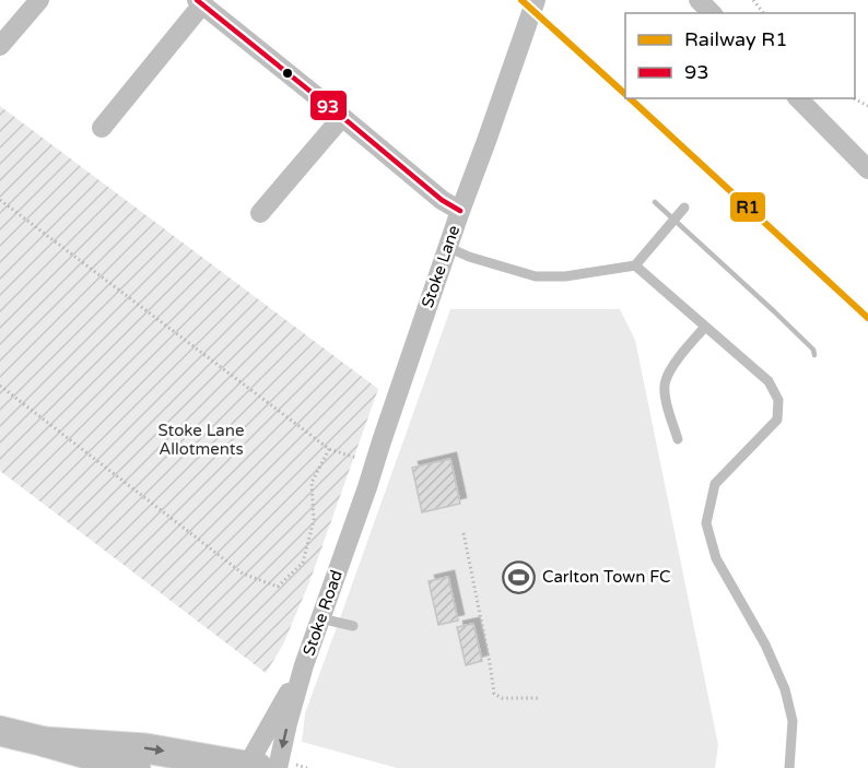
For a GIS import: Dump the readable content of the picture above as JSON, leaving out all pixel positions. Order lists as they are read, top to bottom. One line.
{"streets":{"street":["Stoke Lane","Stoke Road"]},"crossings":[["Stoke Lane","Stoke Road"]],"parks":["Stoke Lane Allotments"],"places":{"sports":["Carlton Town FC"]},"lines":["rail line R1","transit line 93"],"legend":["Railway R1","93"]}
